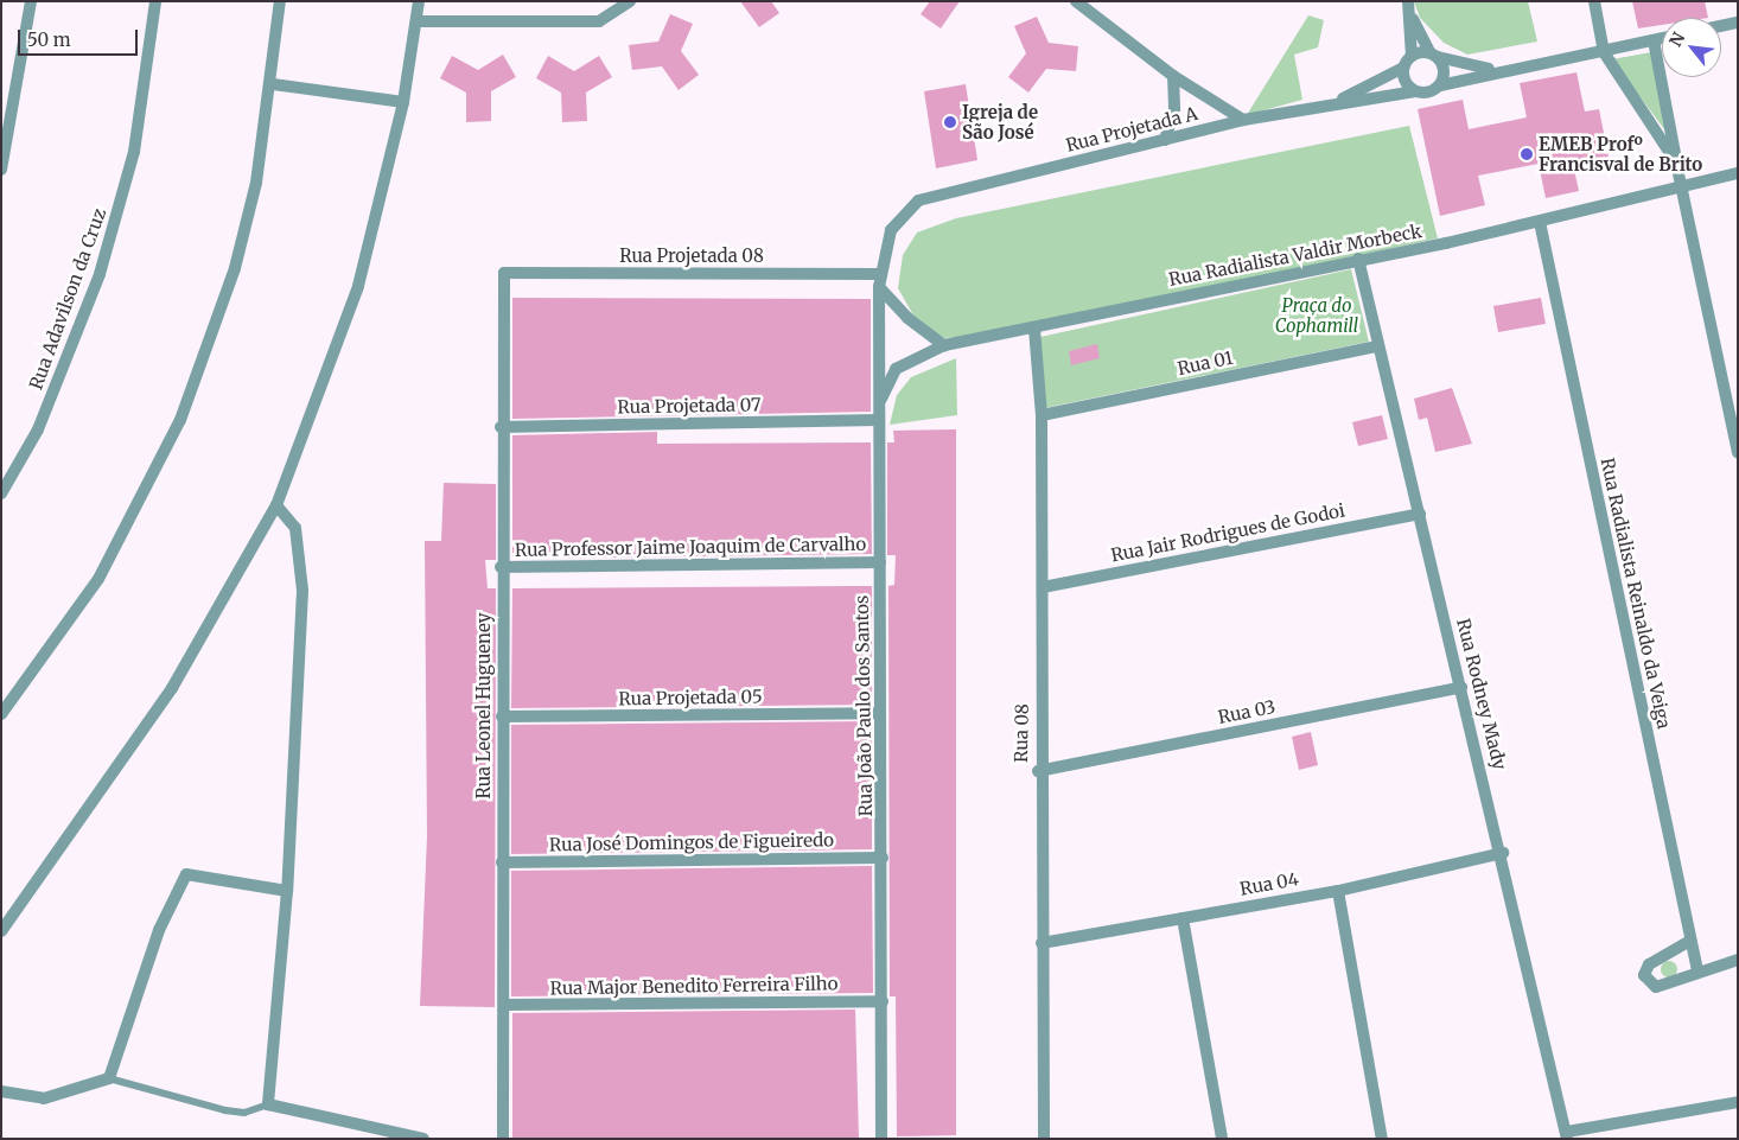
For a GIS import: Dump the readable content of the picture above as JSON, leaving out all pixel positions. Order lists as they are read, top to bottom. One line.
{"streets":{"street":["Rua Projetada A","Rua Radialista Valdir Morbeck","Rua Projetada 08","Rua Adavilson da Cruz","Rua 01","Rua Projetada 07","Rua Jair Rodrigues de Godoi","Rua Professor Jaime Joaquim de Carvalho","Rua Radialista Reinaldo da Veiga","Rua Rodney Mady","Rua Projetada 05","Rua Leonel Hugueney","Rua João Paulo dos Santos","Rua 03","Rua 08","Rua José Domingos de Figueiredo","Rua 04","Rua Major Benedito Ferreira Filho"]},"crossings":[["Rua Projetada A","Rua Projetada 08"],["Rua Projetada A","Rua João Paulo dos Santos"],["Rua Radialista Valdir Morbeck","Rua Radialista Reinaldo da Veiga"],["Rua Radialista Valdir Morbeck","Rua Rodney Mady"],["Rua Radialista Valdir Morbeck","Rua 08"],["Rua Projetada 08","Rua Leonel Hugueney"],["Rua Projetada 08","Rua João Paulo dos Santos"],["Rua 01","Rua Rodney Mady"],["Rua 01","Rua 08"],["Rua Projetada 07","Rua Leonel Hugueney"],["Rua Projetada 07","Rua João Paulo dos Santos"],["Rua Jair Rodrigues de Godoi","Rua Rodney Mady"],["Rua Jair Rodrigues de Godoi","Rua 08"],["Rua Professor Jaime Joaquim de Carvalho","Rua Leonel Hugueney"],["Rua Professor Jaime Joaquim de Carvalho","Rua João Paulo dos Santos"],["Rua Rodney Mady","Rua 03"],["Rua Rodney Mady","Rua 04"],["Rua Projetada 05","Rua Leonel Hugueney"],["Rua Projetada 05","Rua João Paulo dos Santos"],["Rua Leonel Hugueney","Rua José Domingos de Figueiredo"],["Rua Leonel Hugueney","Rua Major Benedito Ferreira Filho"],["Rua João Paulo dos Santos","Rua José Domingos de Figueiredo"],["Rua João Paulo dos Santos","Rua Major Benedito Ferreira Filho"],["Rua 03","Rua 08"],["Rua 08","Rua 04"]],"parks":["Praça do Cophamill"],"places":["Igreja de São José","EMEB Profº Francisval de Brito"],"scale_bar":"50 m","north":"top left"}
